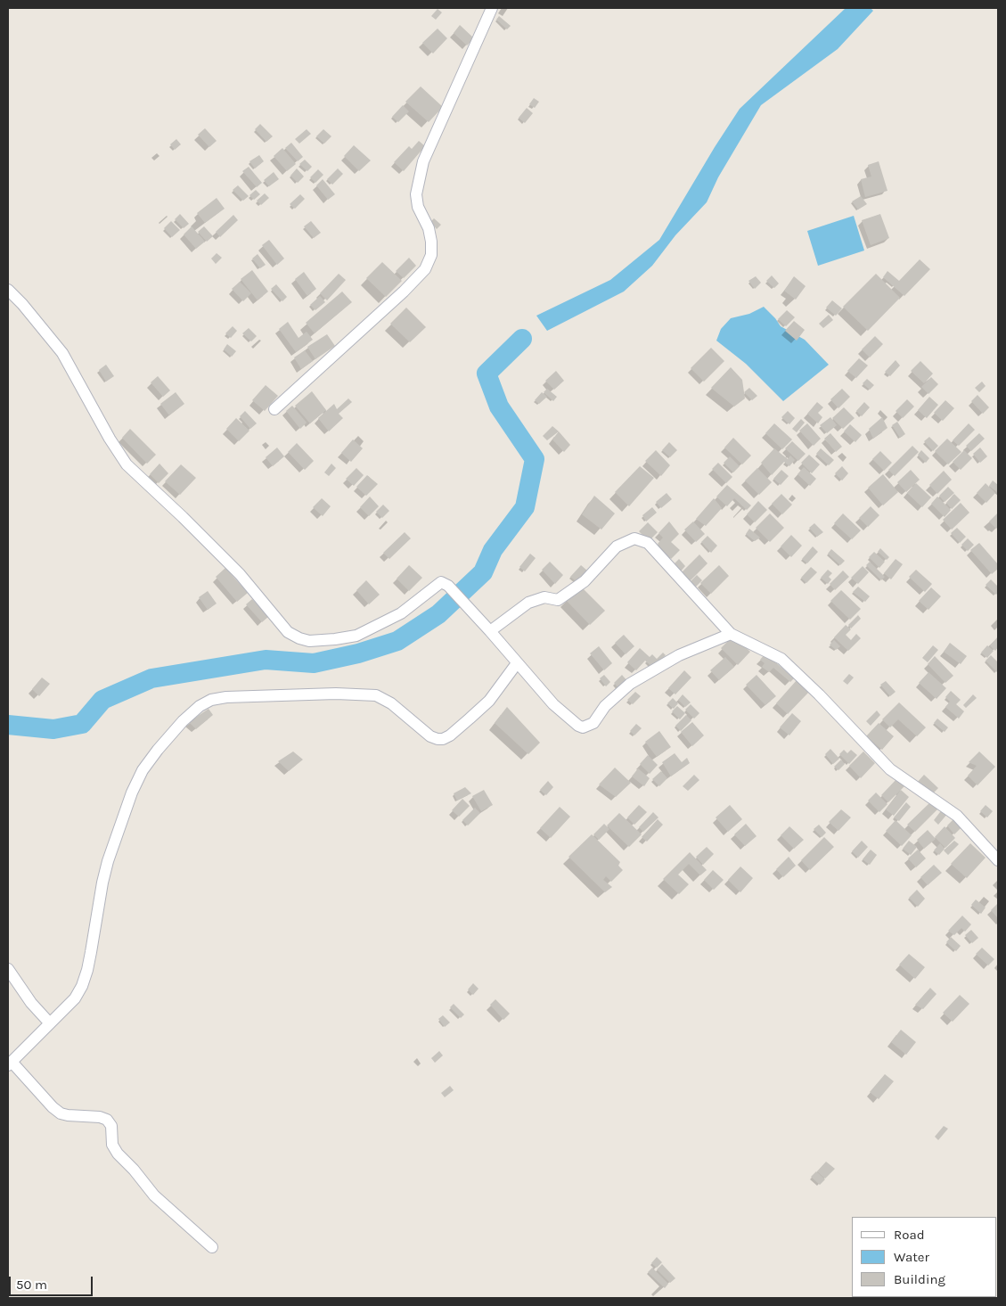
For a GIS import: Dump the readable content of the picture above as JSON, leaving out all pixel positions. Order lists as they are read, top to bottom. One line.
{"legend":["Road","Water","Building"],"scale_bar":"50 m"}
